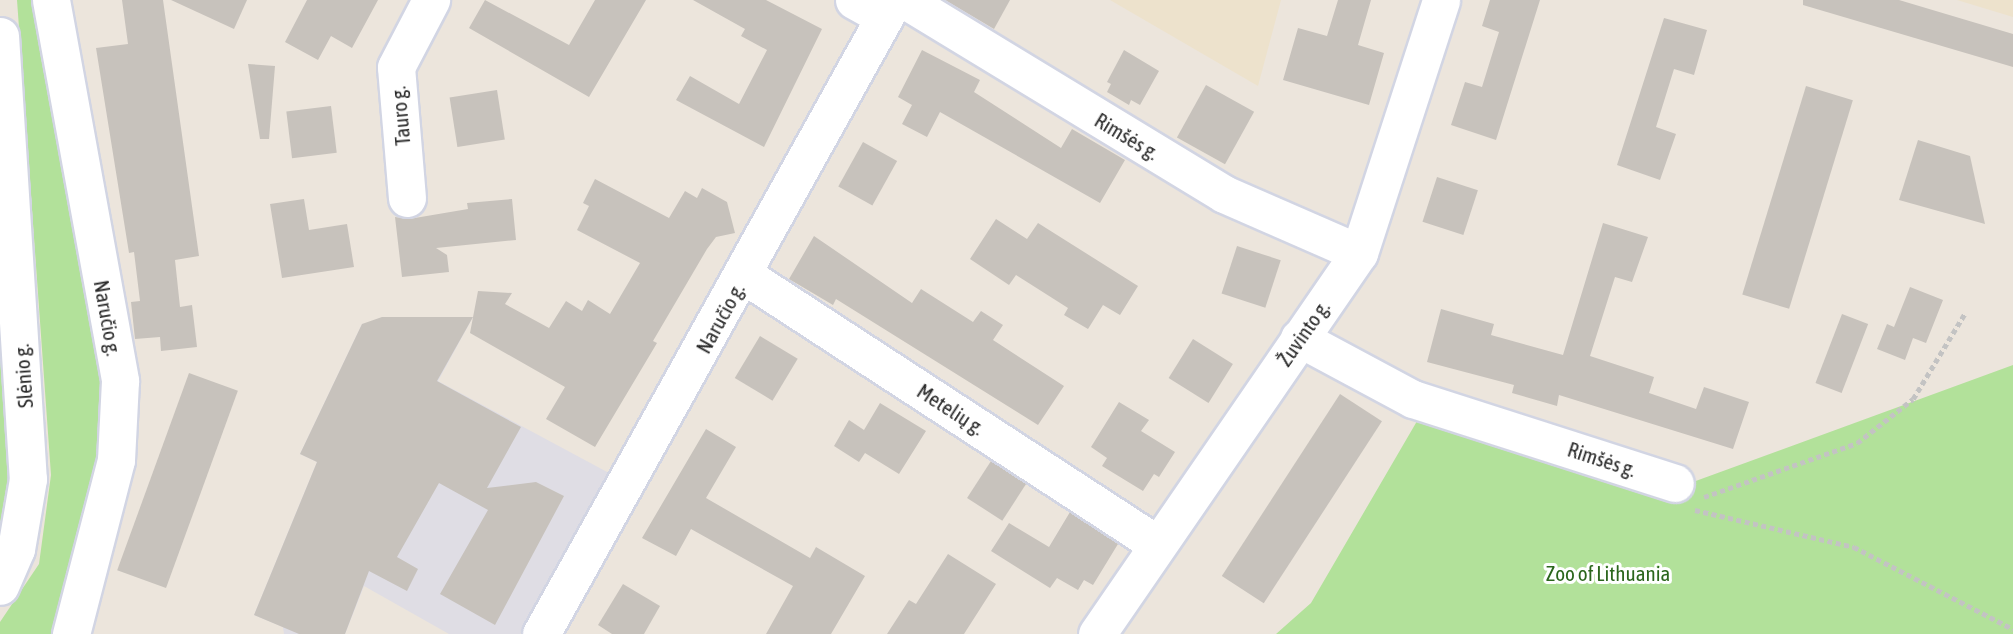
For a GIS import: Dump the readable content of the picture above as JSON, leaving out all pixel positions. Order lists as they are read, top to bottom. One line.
{"streets":{"street":["Tauro g.","Rimšės g.","Naručio g.","Žuvinto g.","Slėnio g.","Metelių g."]},"crossings":[["Rimšės g.","Naručio g."],["Rimšės g.","Žuvinto g."],["Naručio g.","Metelių g."],["Žuvinto g.","Metelių g."]],"parks":["Zoo of Lithuania"]}
